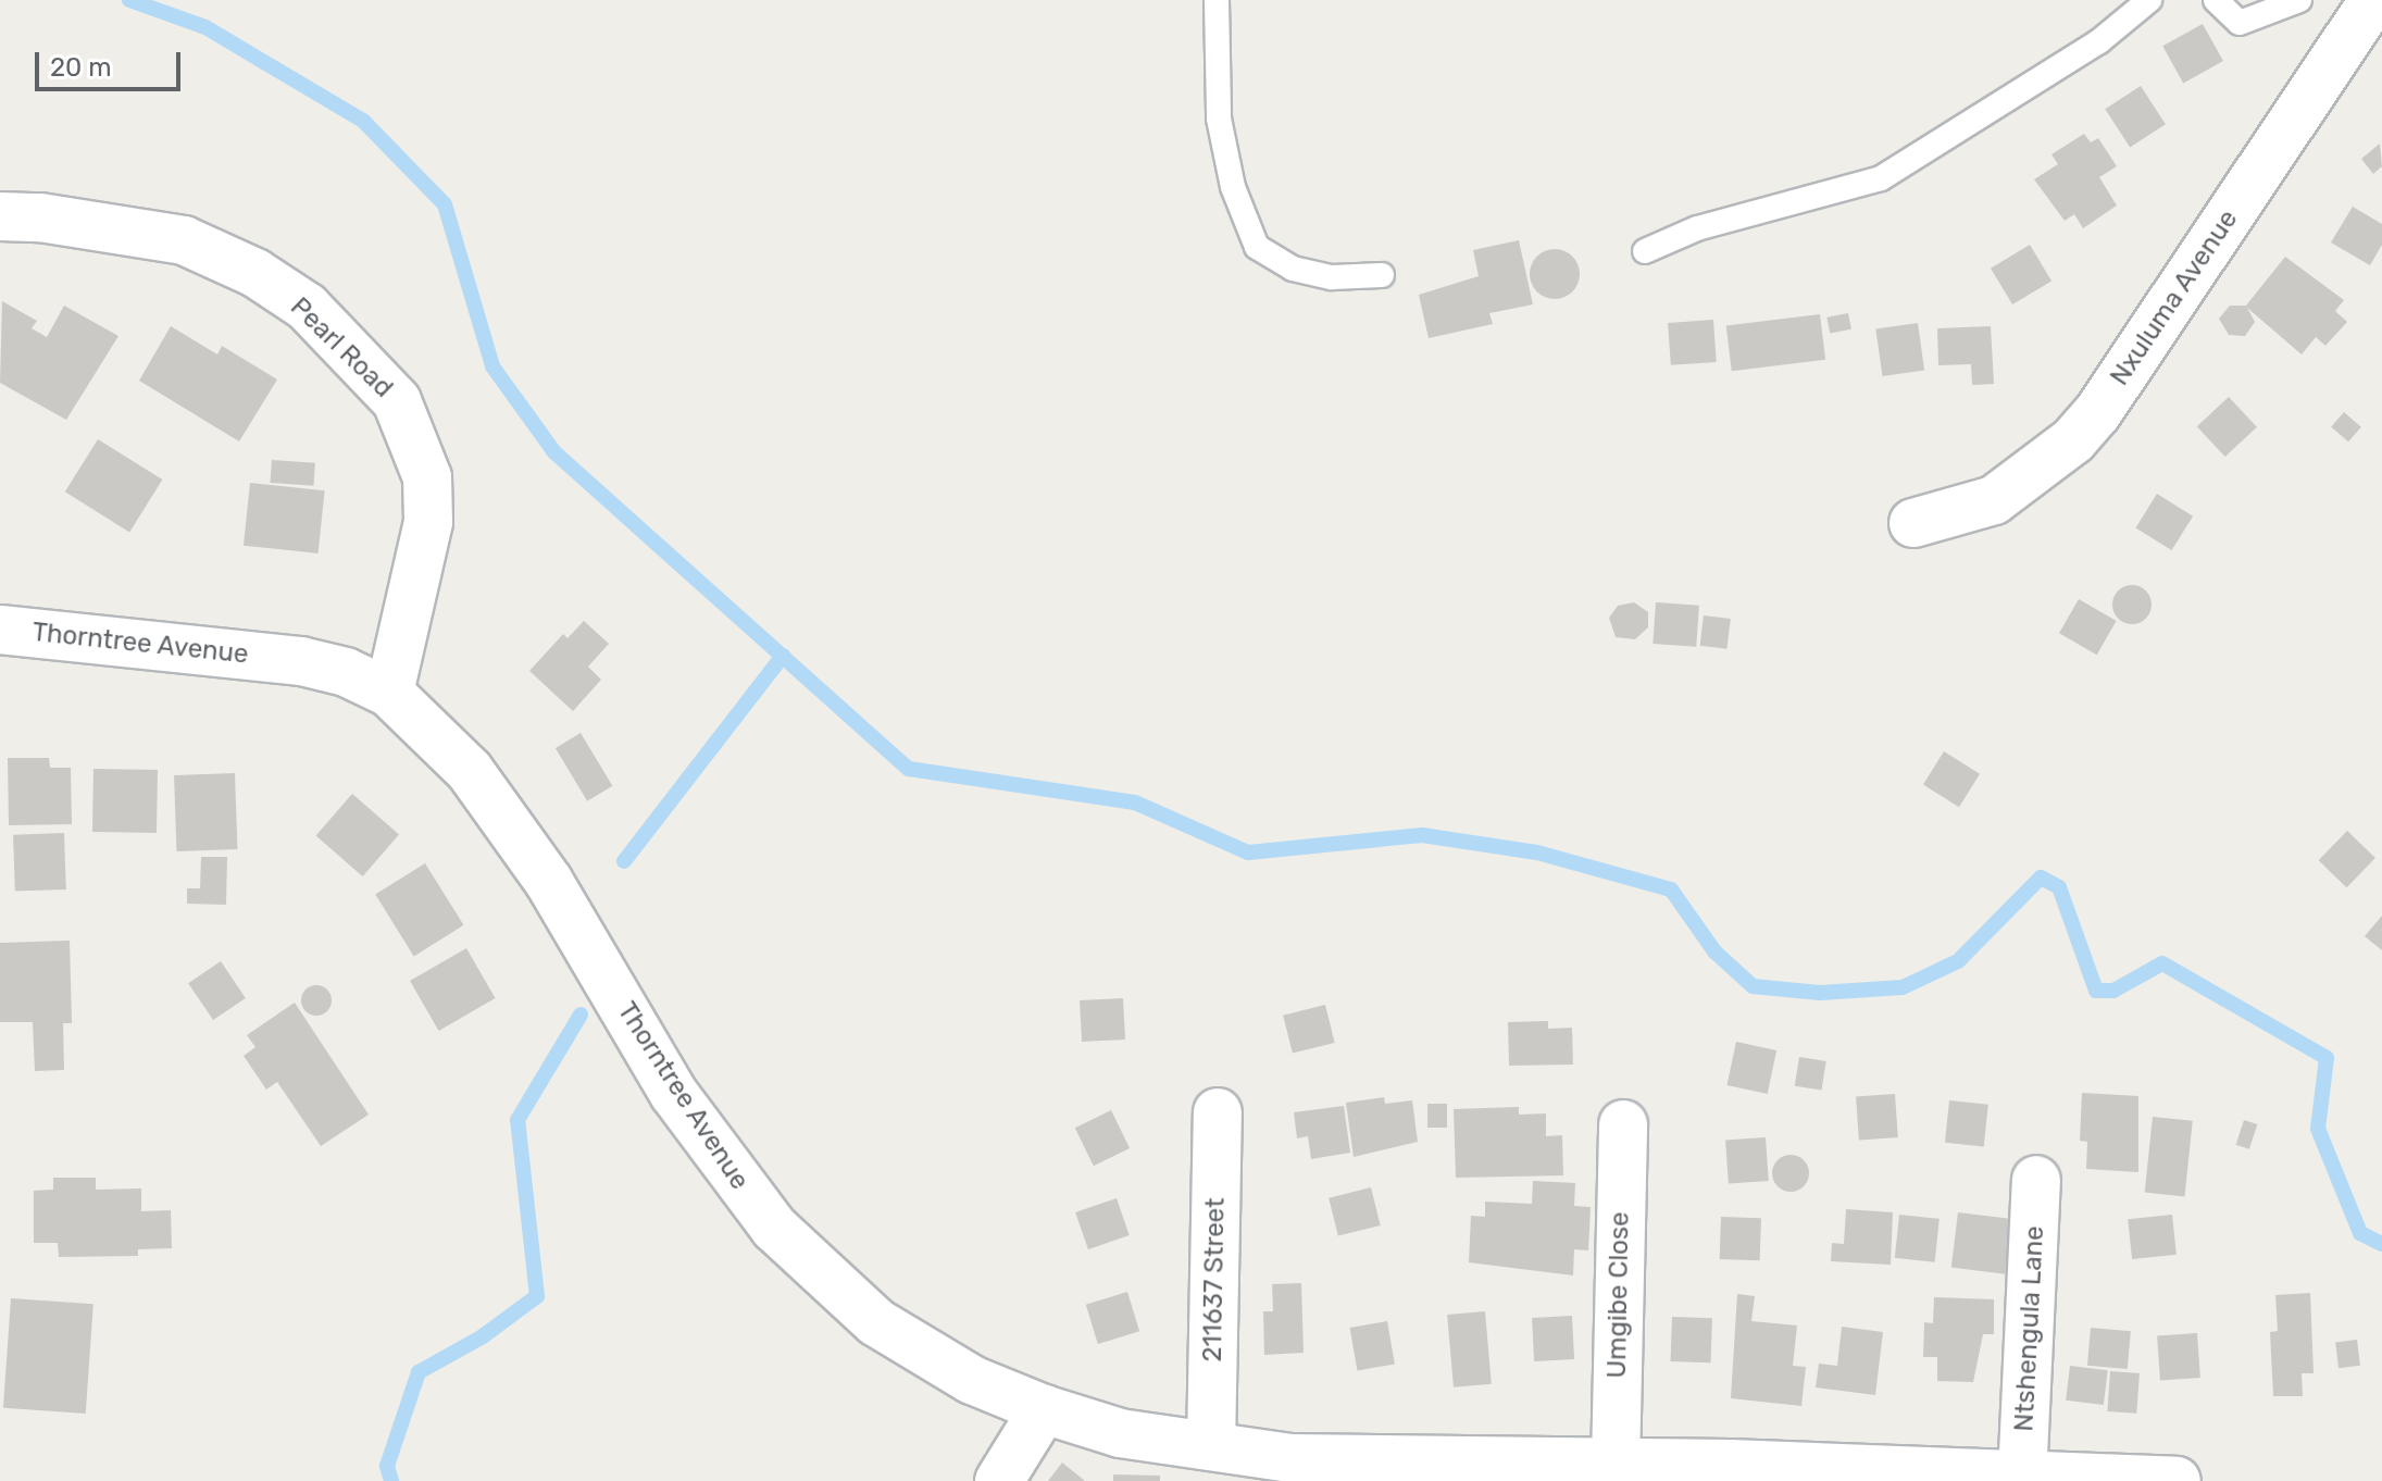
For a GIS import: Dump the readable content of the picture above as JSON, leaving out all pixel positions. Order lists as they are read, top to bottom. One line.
{"streets":{"street":["Nxuluma Avenue","Pearl Road","Thorntree Avenue","211637 Street","Umgibe Close","Ntshengula Lane"]},"crossings":[["Pearl Road","Thorntree Avenue"],["Thorntree Avenue","211637 Street"],["Thorntree Avenue","Umgibe Close"],["Thorntree Avenue","Ntshengula Lane"]],"scale_bar":"20 m"}
